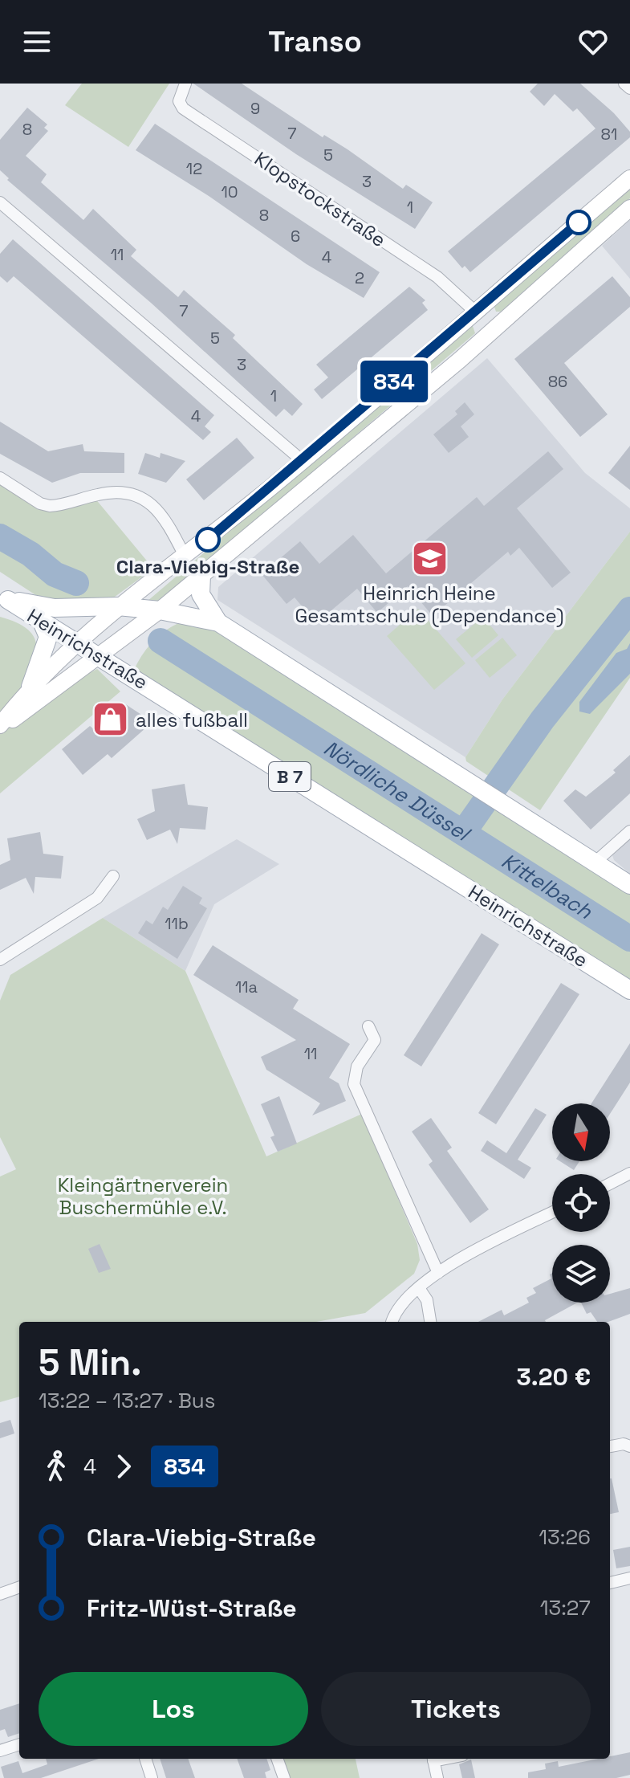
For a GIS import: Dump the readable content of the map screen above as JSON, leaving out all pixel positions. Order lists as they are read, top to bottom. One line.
{"streets":{"main road":["Heinrichstraße","B 7"],"street":["Klopstockstraße"]},"crossings":[["Heinrichstraße","B 7"]],"water":["Nördliche Düssel","Kittelbach"],"parks":["Kleingärtnerverein Buschermühle e.V."],"places":{"other":["Clara-Viebig-Straße"],"school or university":["Heinrich Heine Gesamtschule (Dependance)"],"shop":["alles fußball"]},"lines":["bus line 834"],"house_numbers":["9","8","7","81","5","12","3","10","1","8","6","11","4","2","7","5","3","86","1","4","11b","11a","11"],"north":"bottom","page":{"header":"Transo","on_map":"834","heading":["5 Min.","13:22 – 13:27 · Bus","3.20 €"],"legs":["4","834"],"list":[{"name":"Clara-Viebig-Straße","value":"13:26"},{"name":"Fritz-Wüst-Straße","value":"13:27"}],"buttons":["Los","Tickets"]}}
